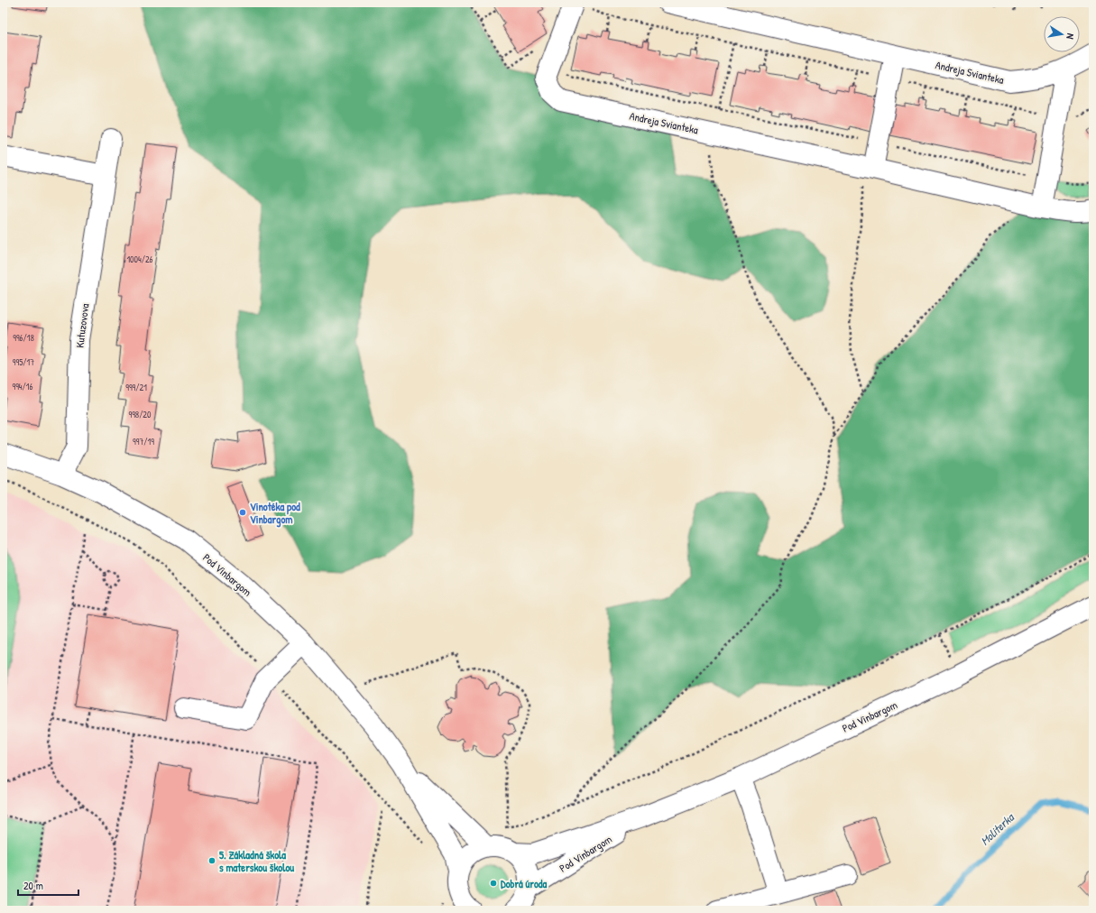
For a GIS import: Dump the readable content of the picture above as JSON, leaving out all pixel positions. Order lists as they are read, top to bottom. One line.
{"streets":{"street":["Andreja Svianteka","Kutuzovova","Pod Vinbargom"]},"crossings":[["Kutuzovova","Pod Vinbargom"]],"water":["Moliterka"],"places":["Vinotéka pod Vinbargom","5. Základná škola s materskou školou","Dobrá úroda"],"house_numbers":["1004/26","996/18","995/17","994/16","999/21","998/20","997/19"],"scale_bar":"20 m","north":"right"}
